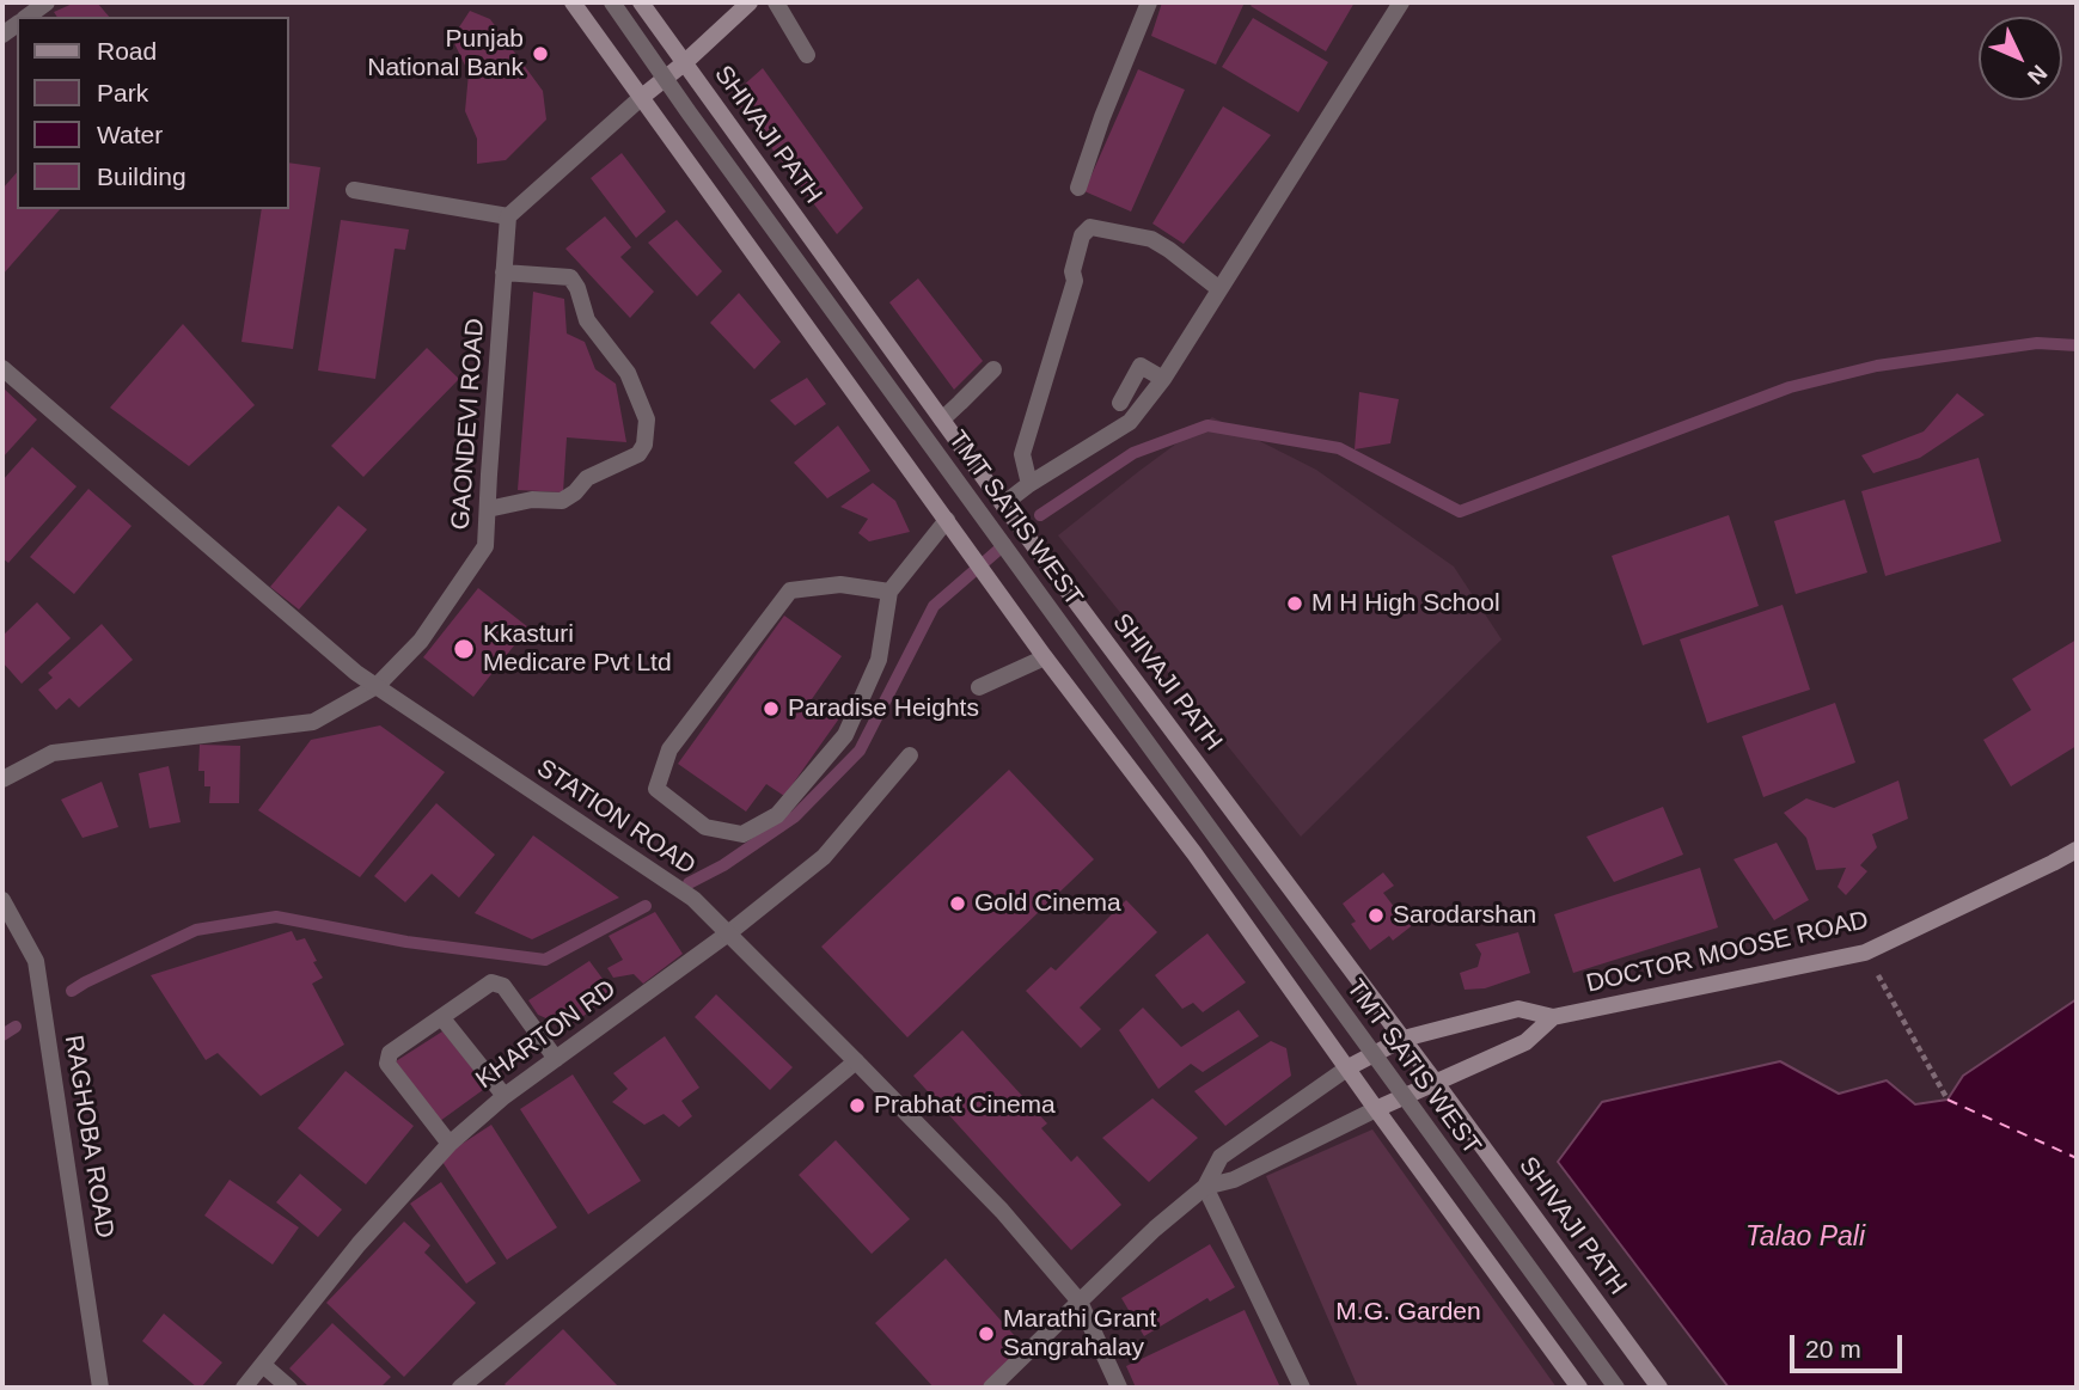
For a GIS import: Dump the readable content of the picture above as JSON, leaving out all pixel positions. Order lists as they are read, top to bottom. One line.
{"streets":{"main road":["SHIVAJI PATH","DOCTOR MOOSE ROAD"],"street":["GAONDEVI ROAD","TMT SATIS WEST","STATION ROAD","KHARTON RD","RAGHOBA ROAD"]},"crossings":[["SHIVAJI PATH","DOCTOR MOOSE ROAD"],["GAONDEVI ROAD","STATION ROAD"],["STATION ROAD","KHARTON RD"]],"water":["Talao Pali"],"parks":["M.G. Garden"],"places":["Punjab National Bank","M H High School","Kkasturi Medicare Pvt Ltd","Paradise Heights","Gold Cinema","Sarodarshan","Prabhat Cinema","Marathi Grant Sangrahalay"],"legend":["Road","Park","Water","Building"],"scale_bar":"20 m","north":"bottom right"}
